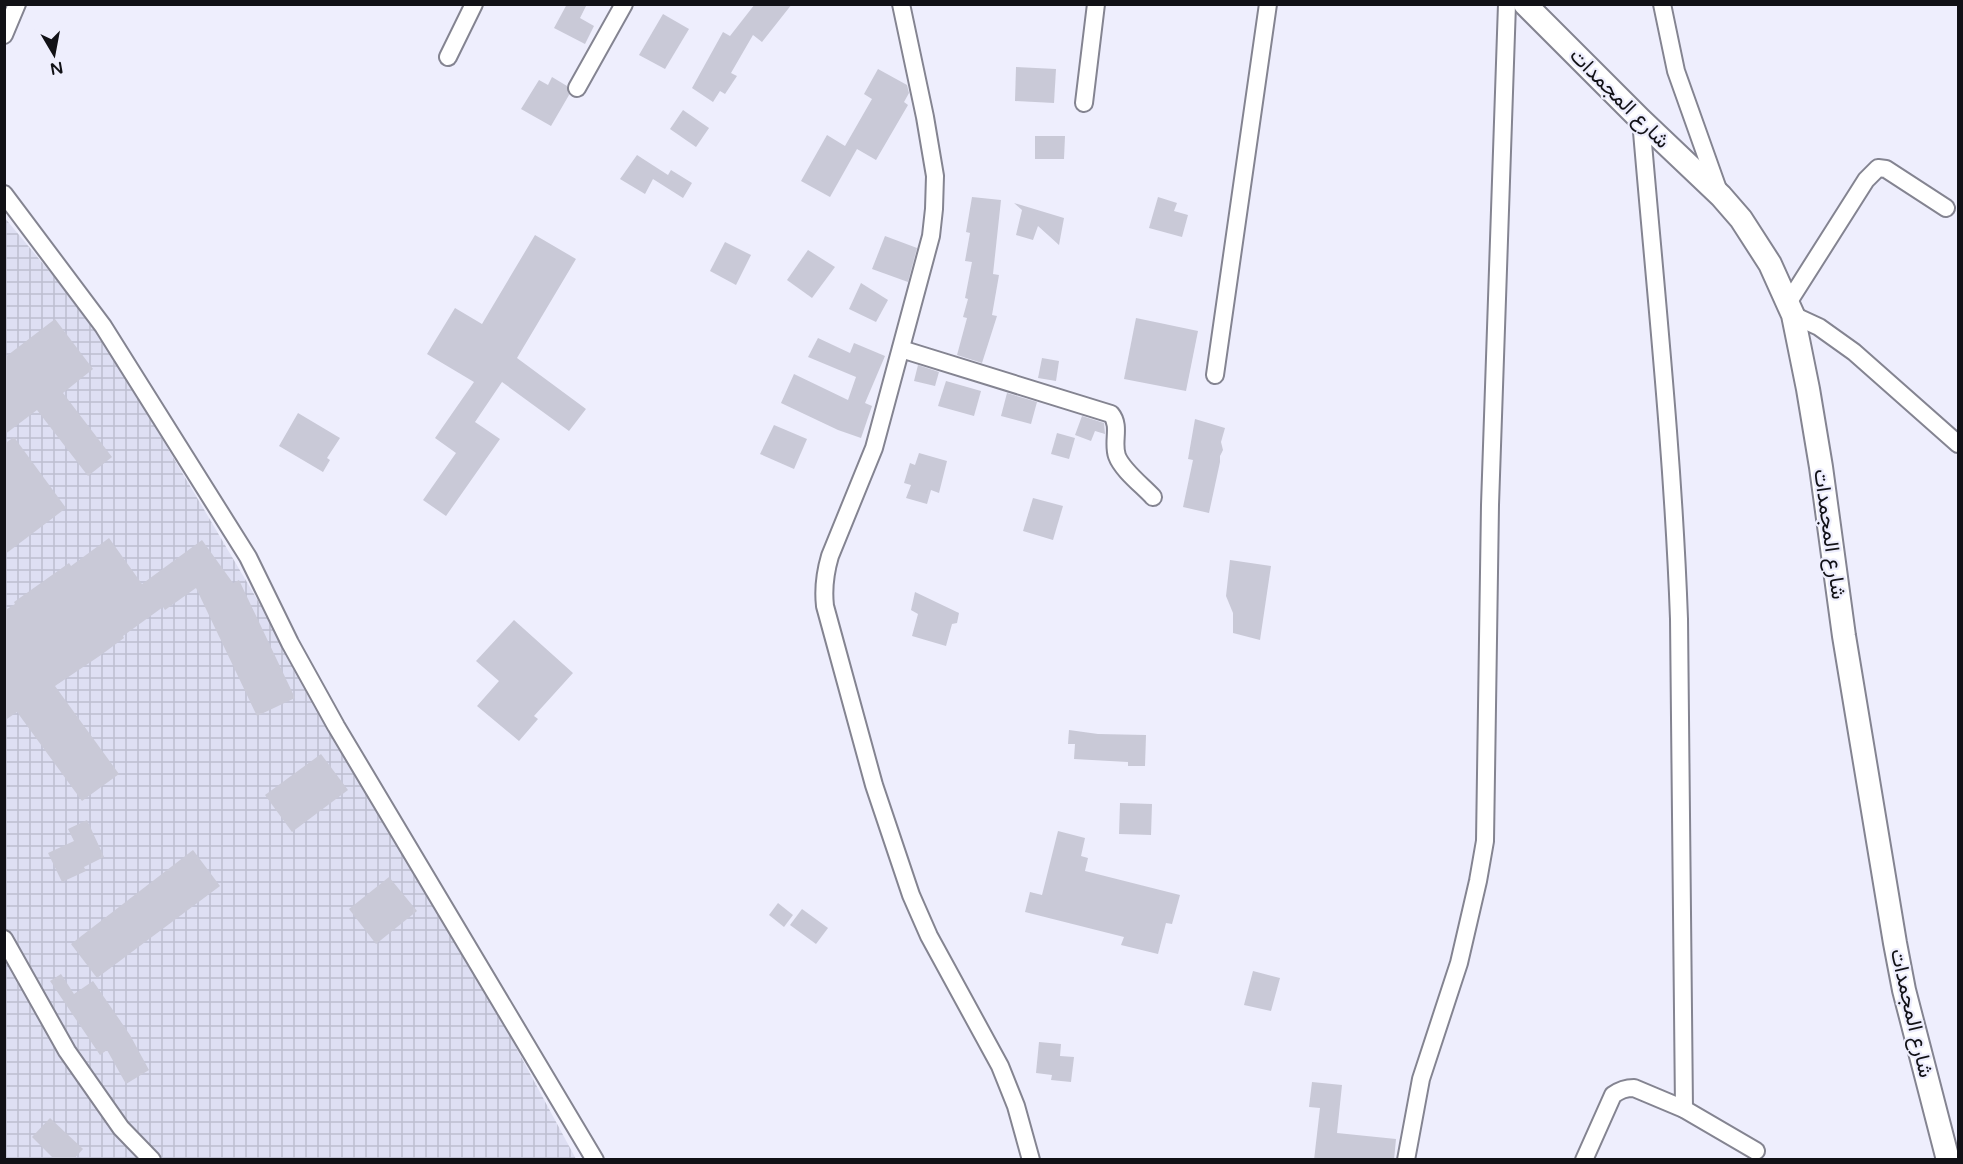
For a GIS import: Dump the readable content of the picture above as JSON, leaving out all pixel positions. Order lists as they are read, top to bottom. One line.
{"streets":{"main road":["شارع المجمدات"]},"north":"bottom"}
